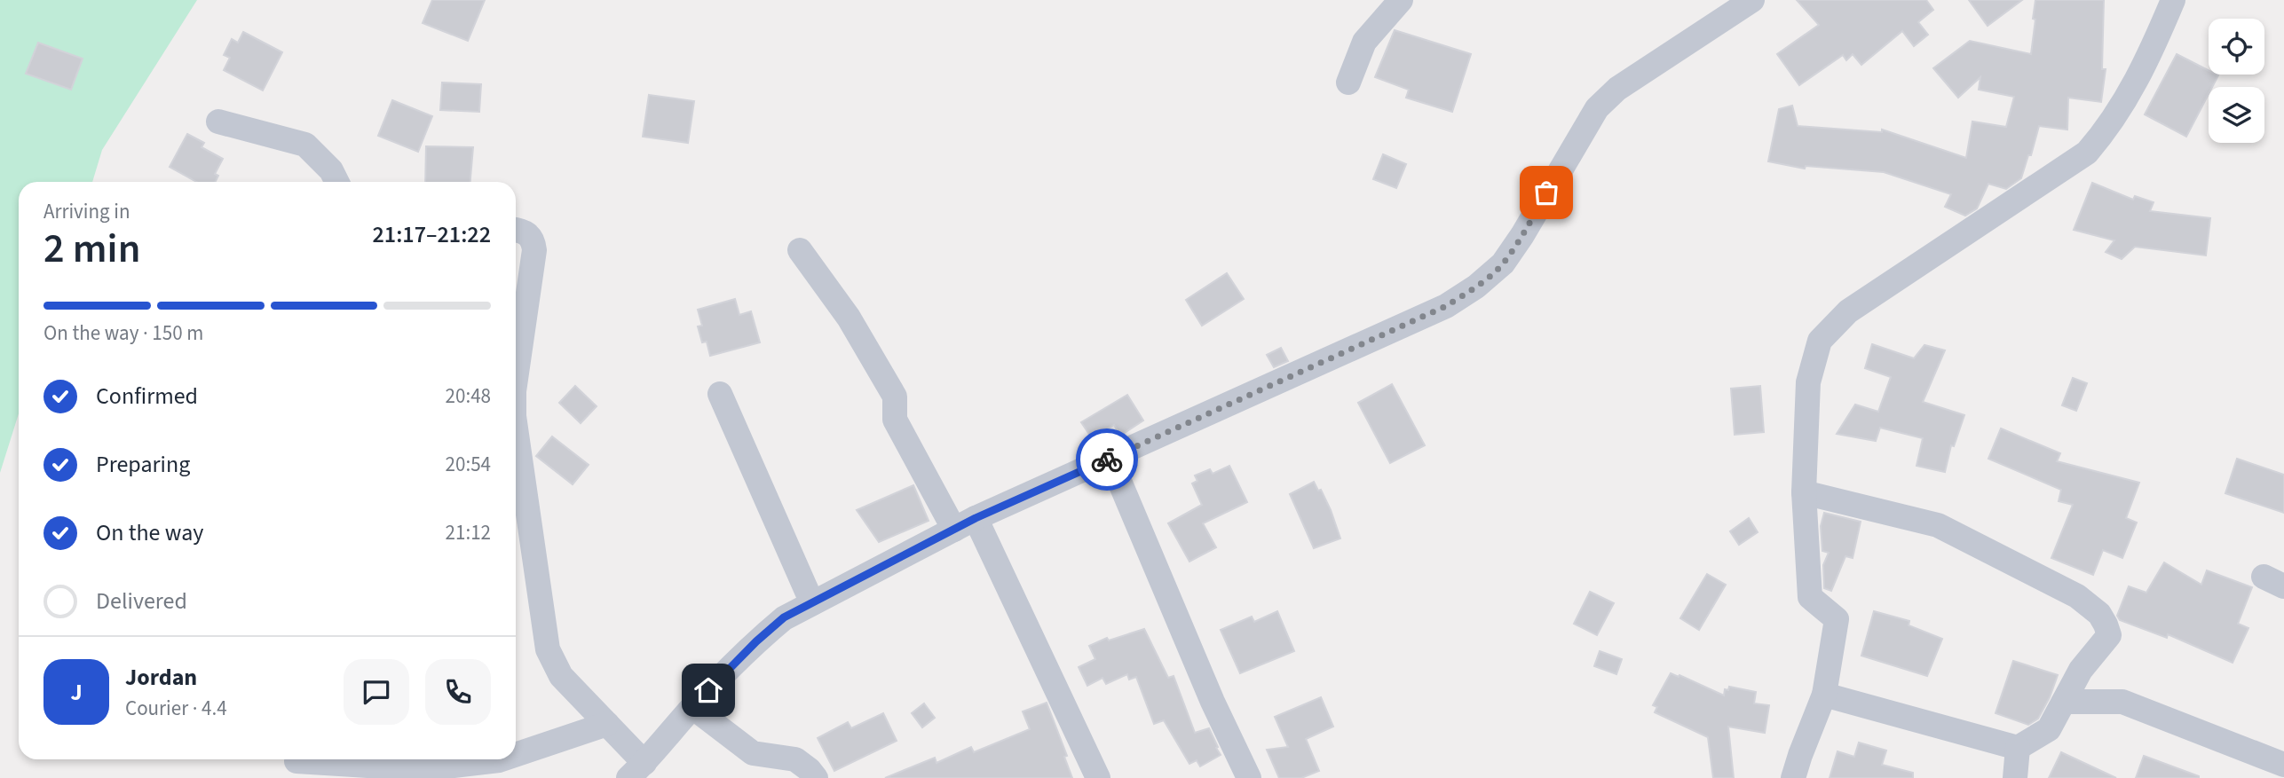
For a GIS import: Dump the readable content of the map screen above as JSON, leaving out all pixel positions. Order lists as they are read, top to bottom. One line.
{"page":{"heading":["2 min","Arriving in","21:17–21:22"],"panel":["Jordan","Courier · 4.4"],"bar":"On the way · 150 m","list":[["Confirmed","20:48"],["Preparing","20:54"],["On the way","21:12"],"Delivered"],"round":"J"}}
